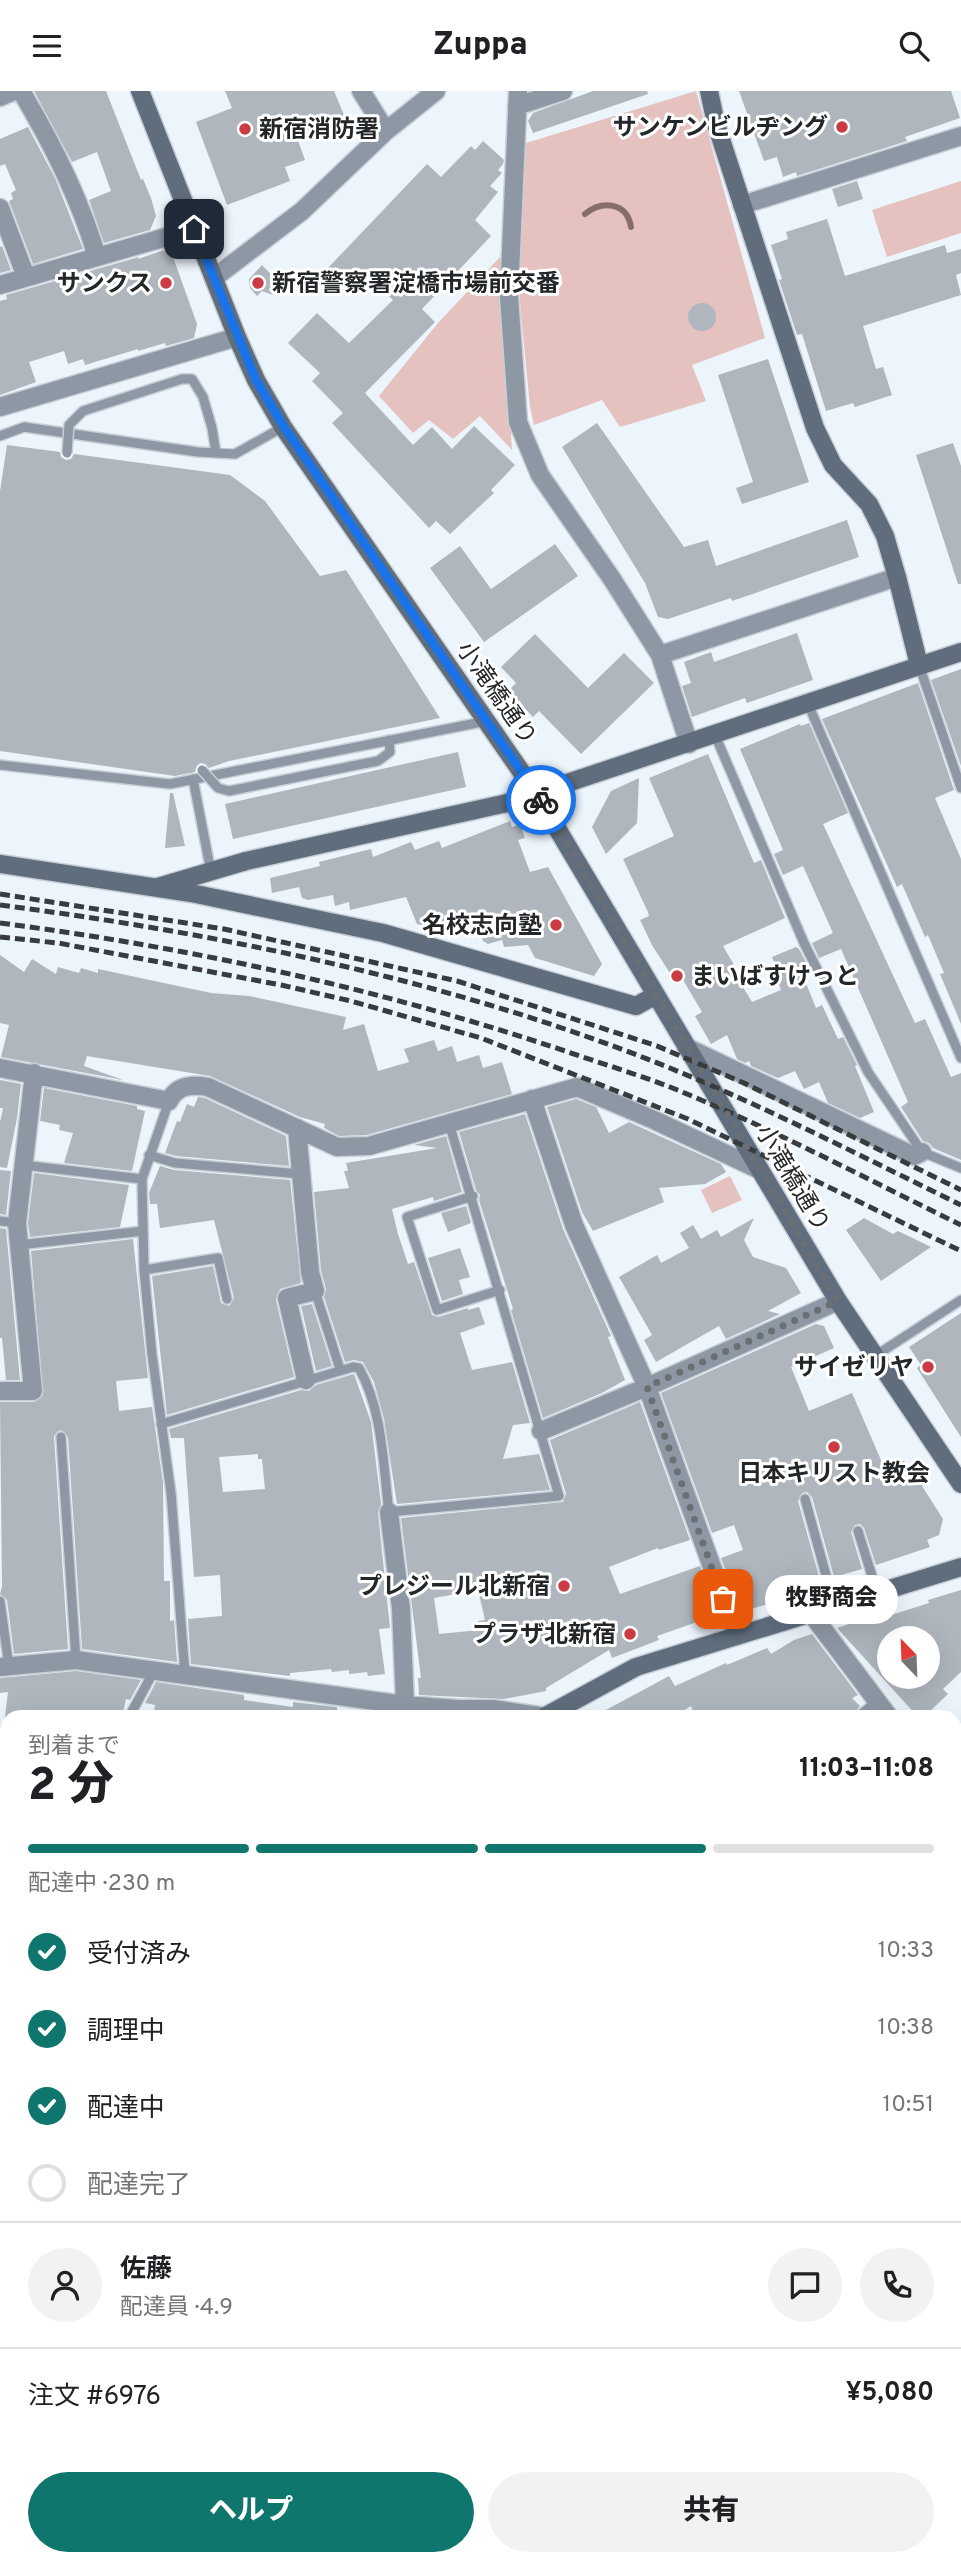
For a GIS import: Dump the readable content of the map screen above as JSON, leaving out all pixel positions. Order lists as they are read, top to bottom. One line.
{"streets":{"street":["小滝橋通り"]},"places":["サンケンビルヂング","新宿消防署","サンクス","新宿警察署淀橋市場前交番","名校志向塾","まいばすけっと","サイゼリヤ","日本キリスト教会","プレジール北新宿","牧野商会","プラザ北新宿"],"north":"top left","page":{"header":"Zuppa","bubble":"牧野商会","heading":["2 分","到着まで","11:03–11:08"],"panel":["佐藤","配達員 · 4.9","注文 #6976","¥5,080"],"bar":"配達中 · 230 m","list":[["受付済み","10:33"],["調理中","10:38"],["配達中","10:51"],"配達完了"],"buttons":["ヘルプ","共有"]}}
